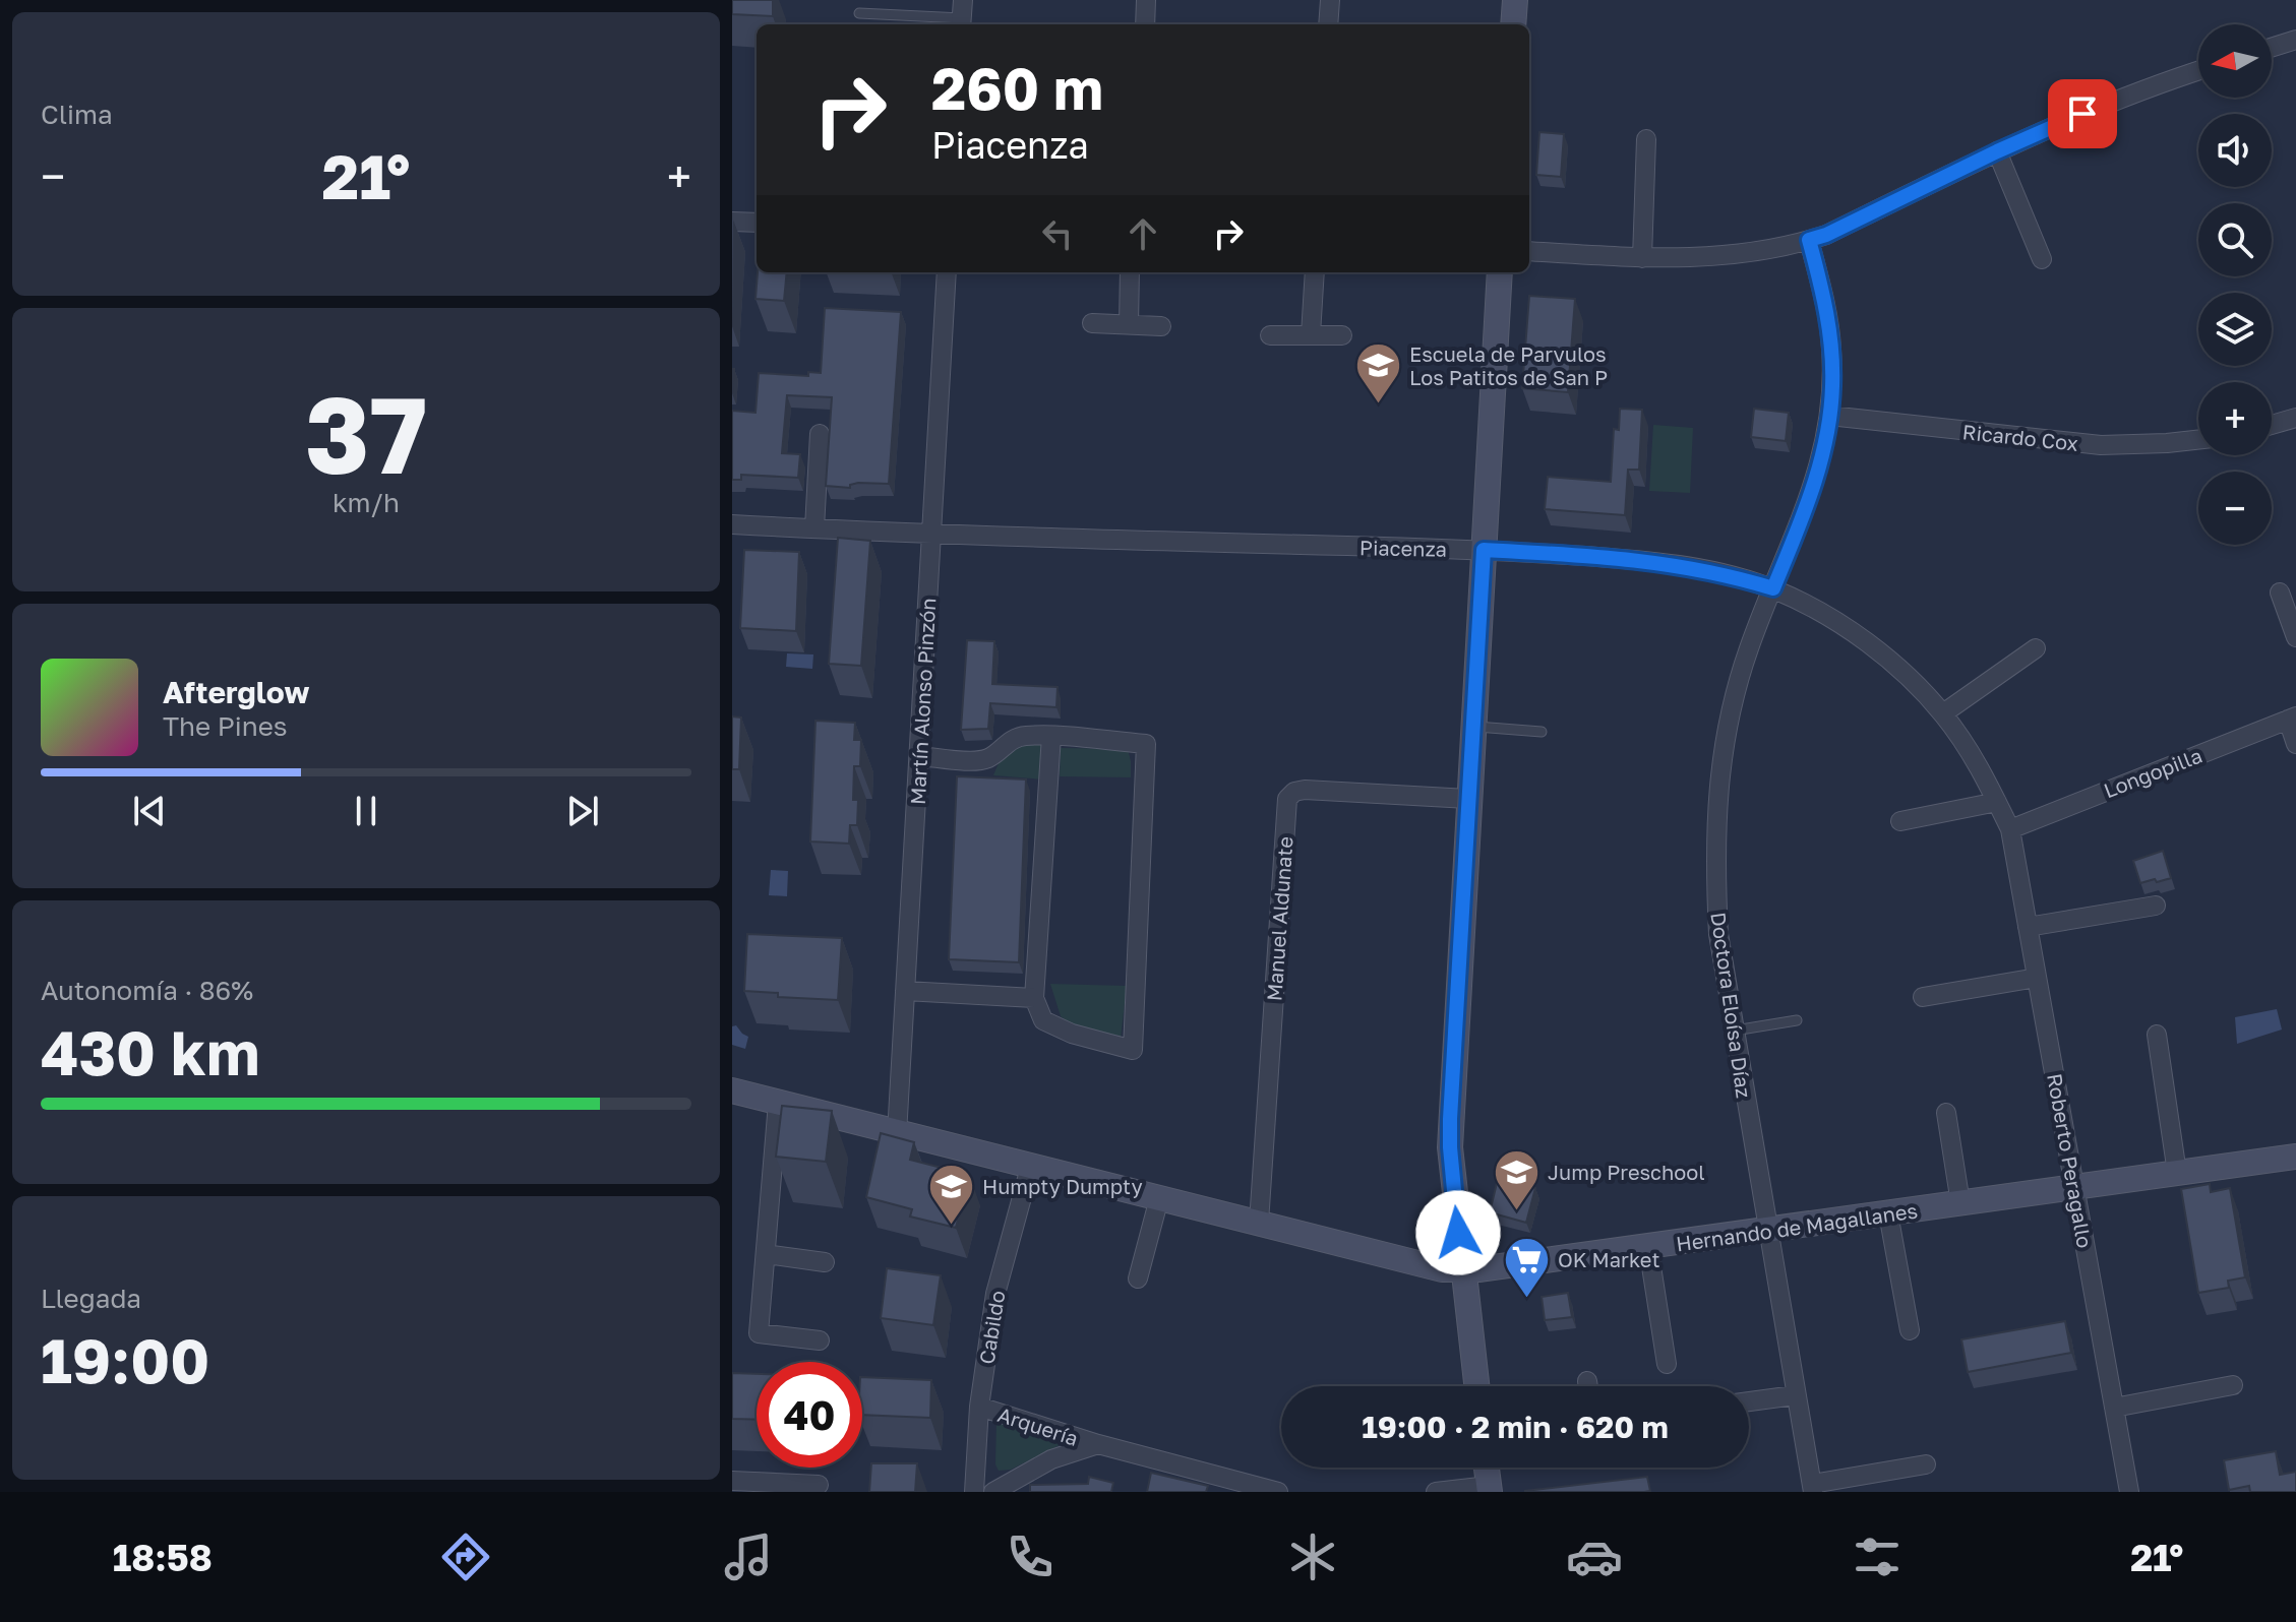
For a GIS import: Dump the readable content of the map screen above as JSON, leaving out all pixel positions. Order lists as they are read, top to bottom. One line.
{"streets":{"main road":["Hernando de Magallanes"],"street":["Ricardo Cox","Piacenza","Martín Alonso Pinzón","Longopilla","Manuel Aldunate","Doctora Eloísa Díaz","Roberto Peragallo","Cabildo","Arquería"]},"crossings":[["Ricardo Cox","Doctora Eloísa Díaz"],["Piacenza","Martín Alonso Pinzón"],["Piacenza","Longopilla"],["Piacenza","Doctora Eloísa Díaz"],["Piacenza","Roberto Peragallo"],["Martín Alonso Pinzón","Hernando de Magallanes"],["Longopilla","Roberto Peragallo"],["Manuel Aldunate","Hernando de Magallanes"],["Doctora Eloísa Díaz","Hernando de Magallanes"],["Roberto Peragallo","Hernando de Magallanes"],["Hernando de Magallanes","Cabildo"],["Cabildo","Arquería"]],"places":{"school or university":["Escuela de Parvulos Los Patitos de San P","Jump Preschool","Humpty Dumpty"],"supermarket":["OK Market"]},"north":"left","page":{"tile":["Clima",["37","km/h"],["Autonomía · 86%","430 km"],["Llegada","19:00"]],"map_buttons":["+","−"],"turn":["260 m","Piacenza"],"heat":["−","21°","+"],"song":["Afterglow","The Pines"],"limit":"40","trip":"19:00 · 2 min · 620 m","tabs":["18:58","21°"]}}
